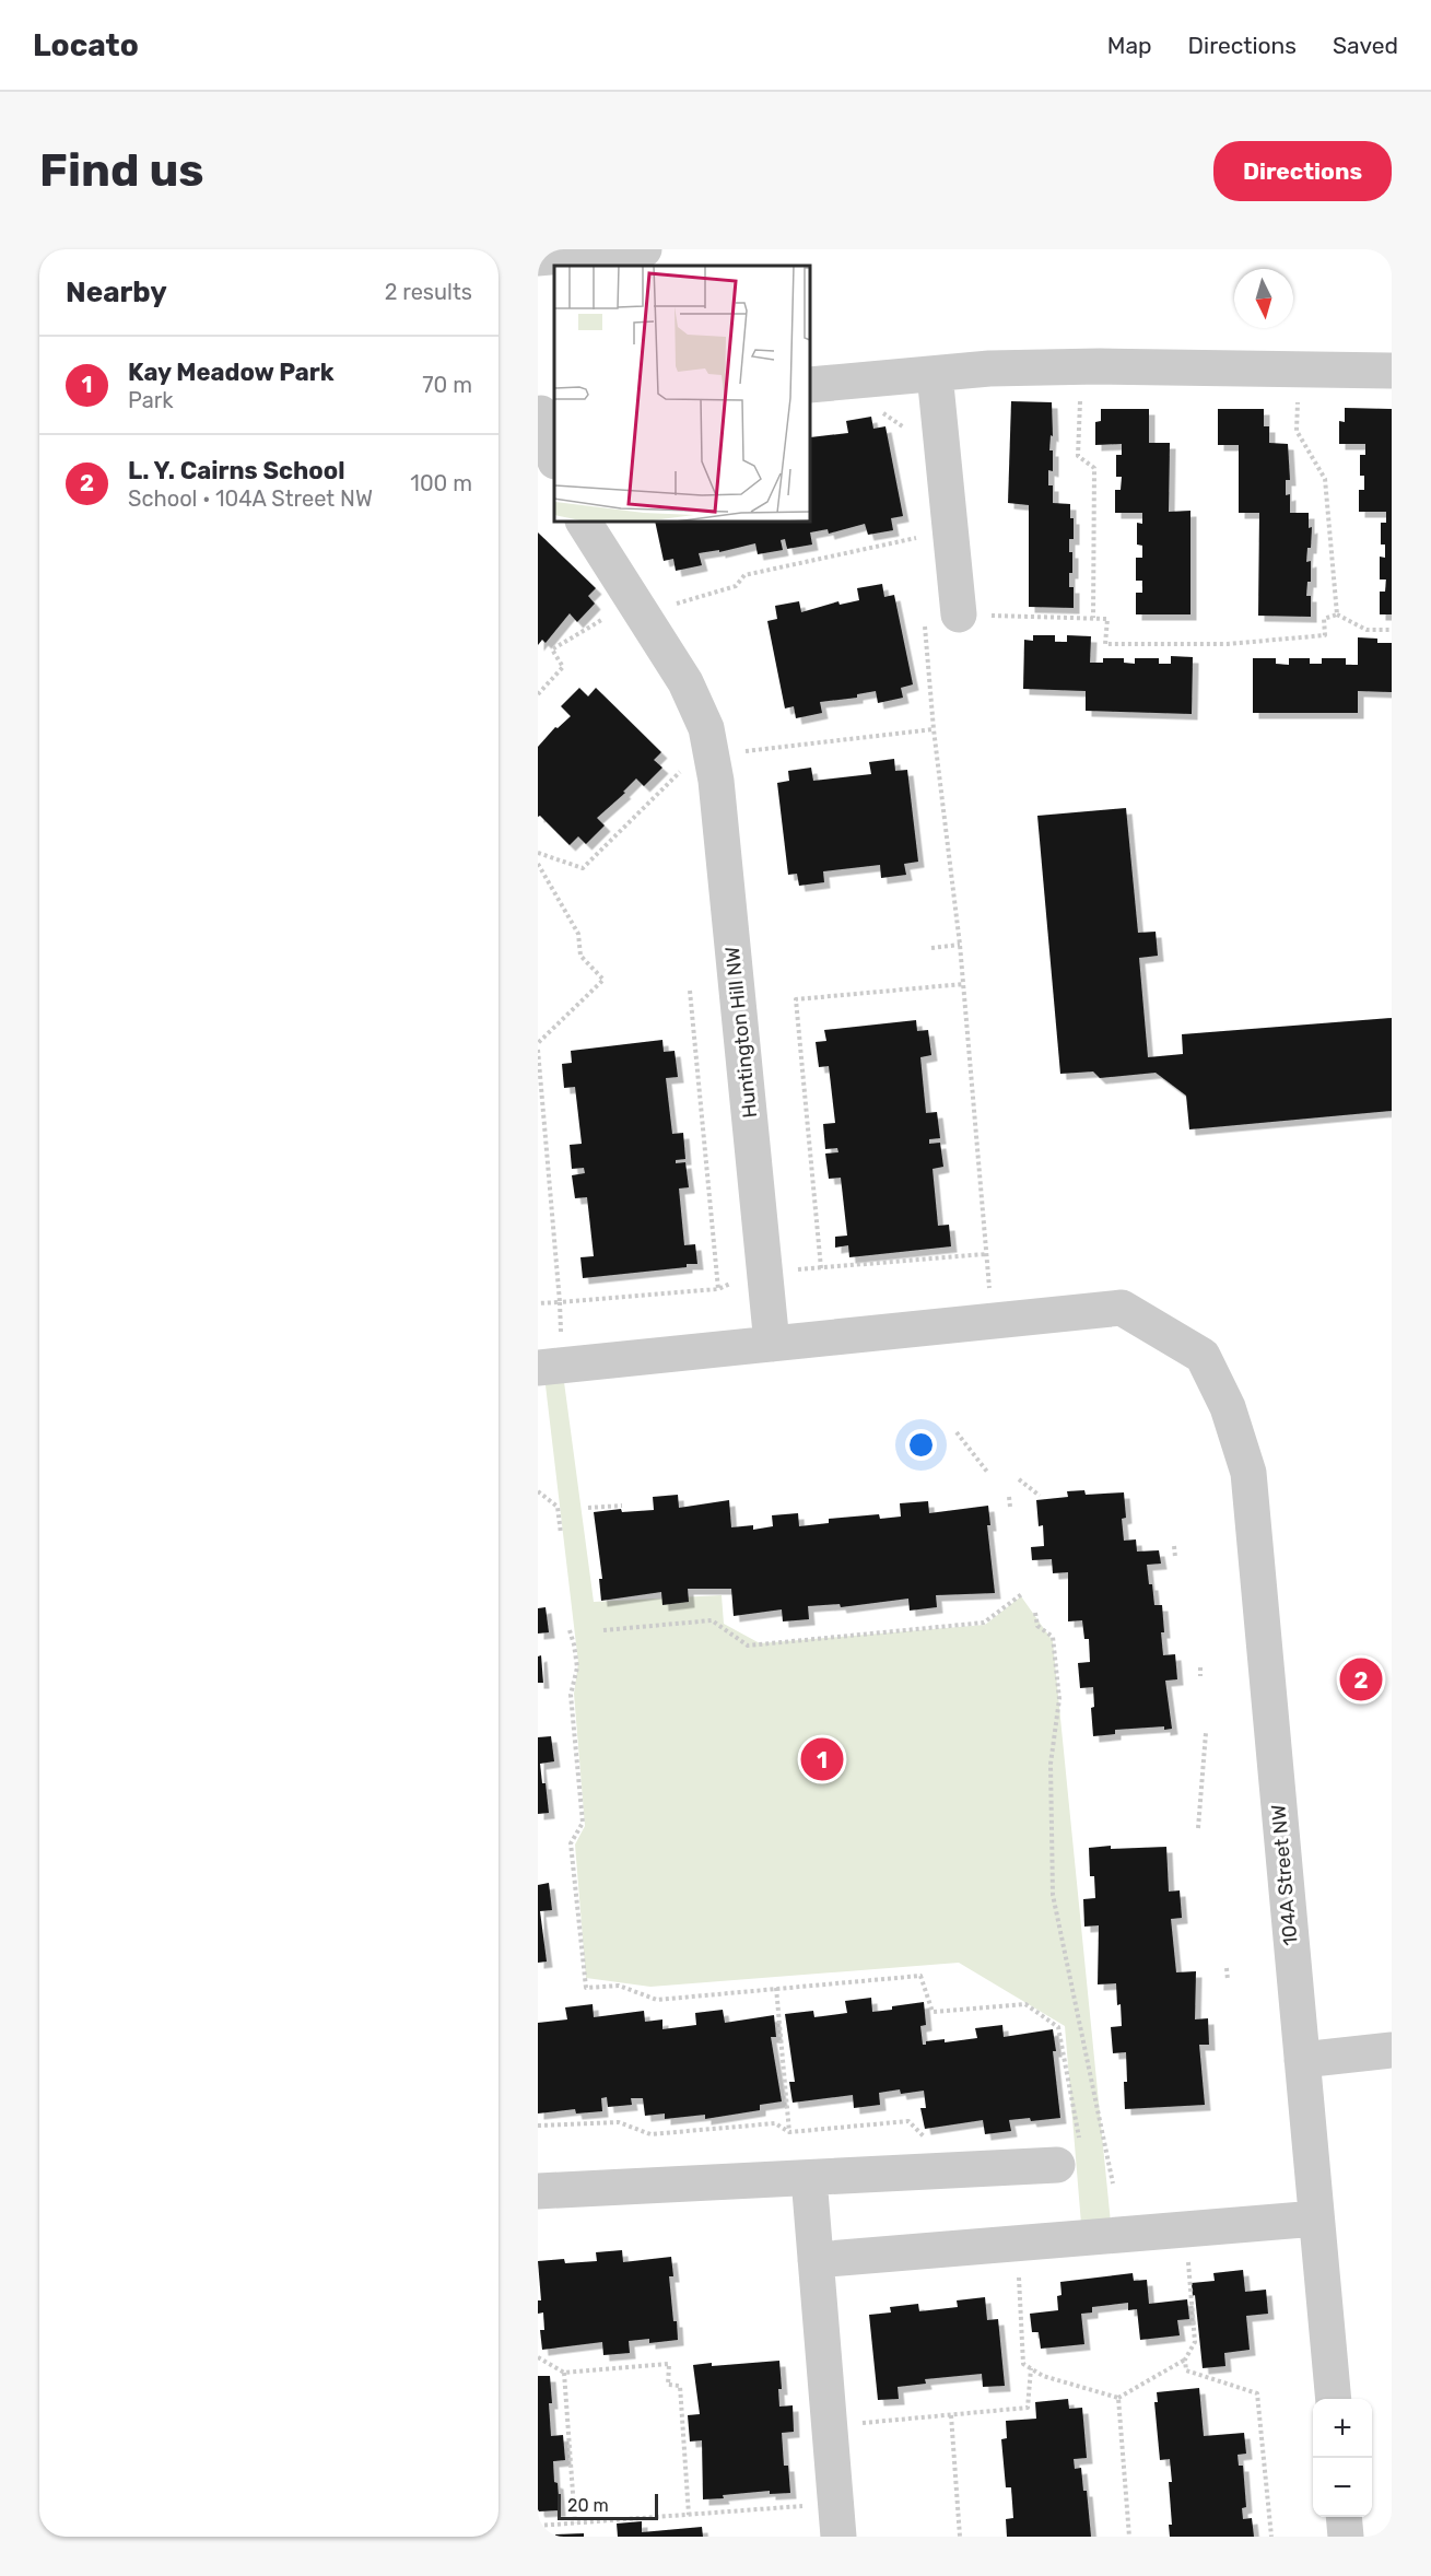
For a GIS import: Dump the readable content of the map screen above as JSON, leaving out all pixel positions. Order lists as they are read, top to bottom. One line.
{"streets":{"street":["Huntington Hill NW","104A Street NW"]},"crossings":[["Huntington Hill NW","104A Street NW"]],"scale_bar":"20 m","north":"bottom","page":{"header":"Locato","nav":["Map","Directions","Saved"],"buttons":"Directions","title":"Find us","heading":["Nearby","2 results"],"list":[{"mark":"1","name":"Kay Meadow Park","note":"Park","value":"70 m"},{"mark":"2","name":"L. Y. Cairns School","note":"School · 104A Street NW","value":"100 m"}],"pins":["2","1"],"map_buttons":["+","−"],"scale":"20 m"}}
